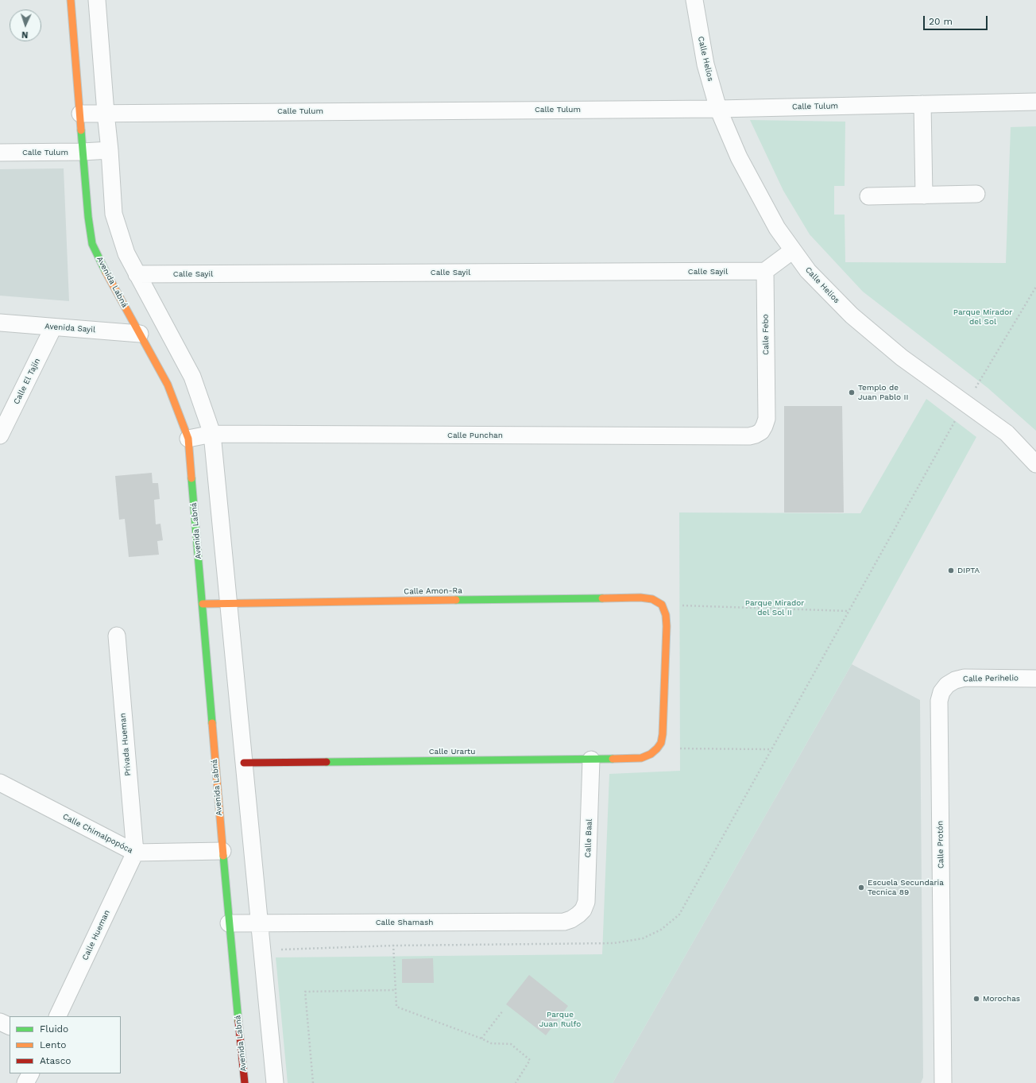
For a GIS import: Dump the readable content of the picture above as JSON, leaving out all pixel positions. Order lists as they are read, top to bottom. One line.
{"streets":{"street":["Calle Helios","Calle Tulum","Calle Sayil","Avenida Labná","Avenida Sayil","Calle Febo","Calle El Tajín","Calle Punchan","Calle Amon-Ra","Calle Perihelio","Privada Hueman","Calle Urartu","Calle Chimalpopóca","Calle Baal","Calle Protón","Calle Shamash","Calle Hueman"]},"crossings":[["Calle Helios","Calle Tulum"],["Calle Tulum","Avenida Labná"],["Calle Sayil","Calle Febo"],["Avenida Labná","Avenida Sayil"],["Avenida Labná","Calle Punchan"],["Avenida Labná","Calle Amon-Ra"],["Avenida Labná","Calle Chimalpopóca"],["Avenida Labná","Calle Shamash"],["Avenida Sayil","Calle El Tajín"],["Calle Febo","Calle Punchan"],["Calle Perihelio","Calle Protón"],["Privada Hueman","Calle Chimalpopóca"],["Privada Hueman","Calle Hueman"],["Calle Urartu","Calle Baal"],["Calle Chimalpopóca","Calle Hueman"],["Calle Baal","Calle Shamash"]],"parks":["Parque Mirador del Sol","Parque Mirador del Sol II","Parque Juan Rulfo"],"places":["Templo de Juan Pablo II","DIPTA","Escuela Secundaria Tecnica 89","Morochas"],"legend":["Fluido","Lento","Atasco"],"scale_bar":"20 m","north":"bottom"}
